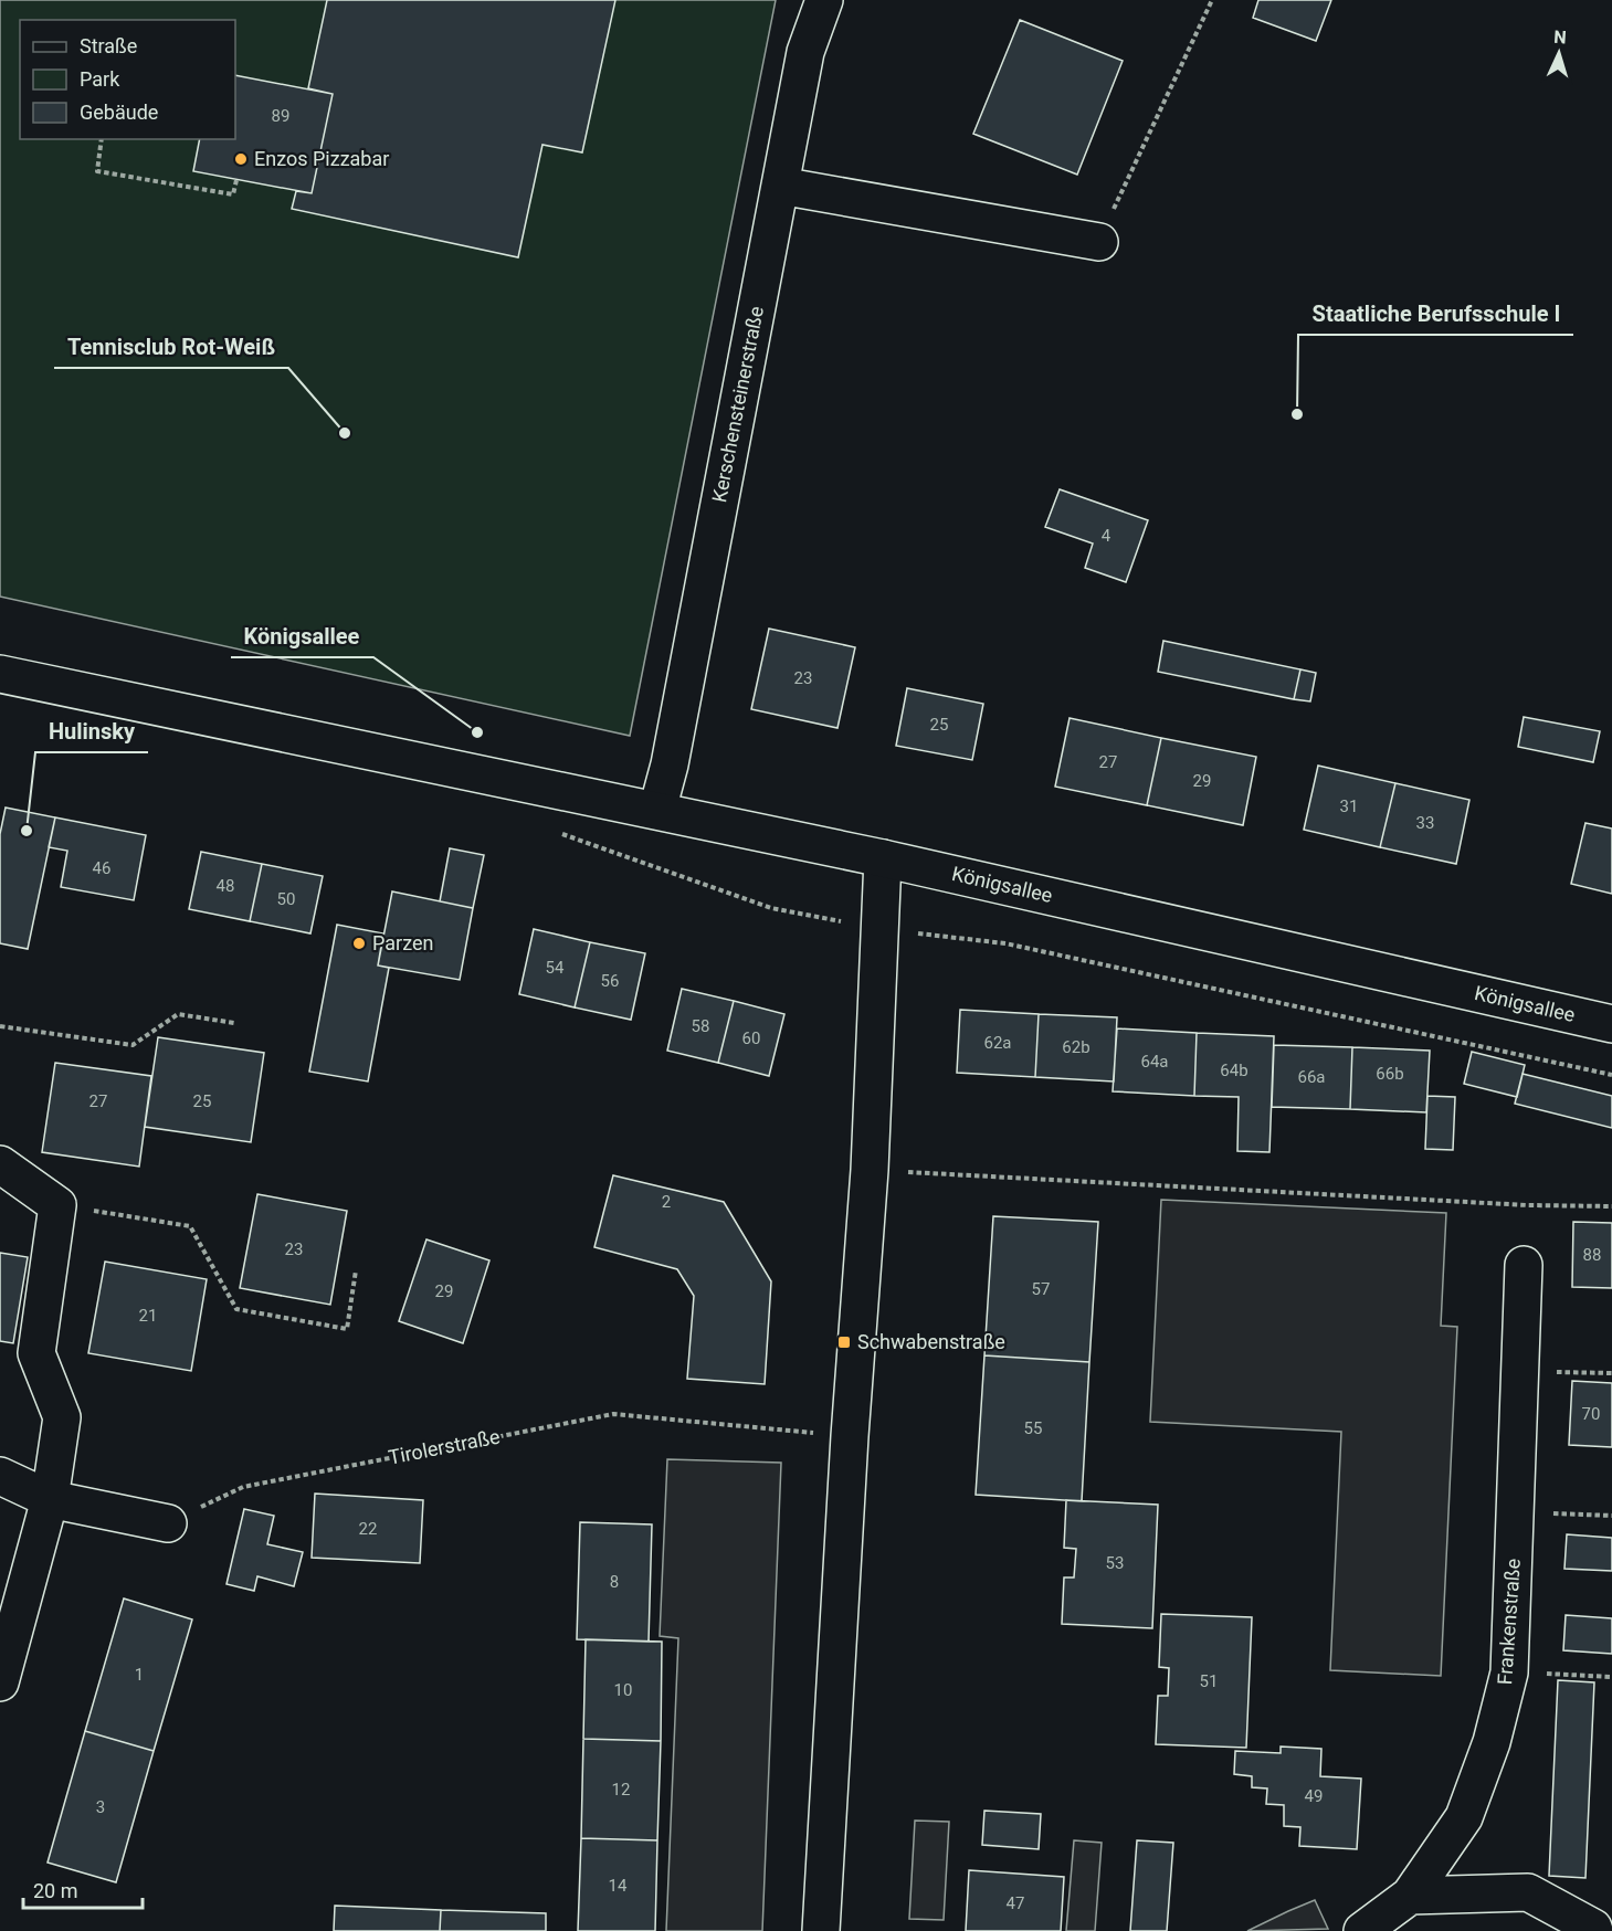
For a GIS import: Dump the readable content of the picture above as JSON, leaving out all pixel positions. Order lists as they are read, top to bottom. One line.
{"streets":{"street":["Kerschensteinerstraße","Königsallee","Frankenstraße"],"path":["Tirolerstraße"]},"crossings":[["Kerschensteinerstraße","Königsallee"]],"places":{"other":["Enzos Pizzabar","Staatliche Berufsschule I","Tennisclub Rot-Weiß","Königsallee","Hulinsky","Parzen"],"transit":["Schwabenstraße"]},"house_numbers":["89","4","23","25","27","29","31","33","46","48","50","54","56","58","60","62a","62b","64a","64b","66b","66a","27","25","2","23","88","57","29","21","70","55","22","53","8","1","51","10","12","49","3","14","47"],"legend":["Straße","Park","Gebäude"],"scale_bar":"20 m","north":"top"}
